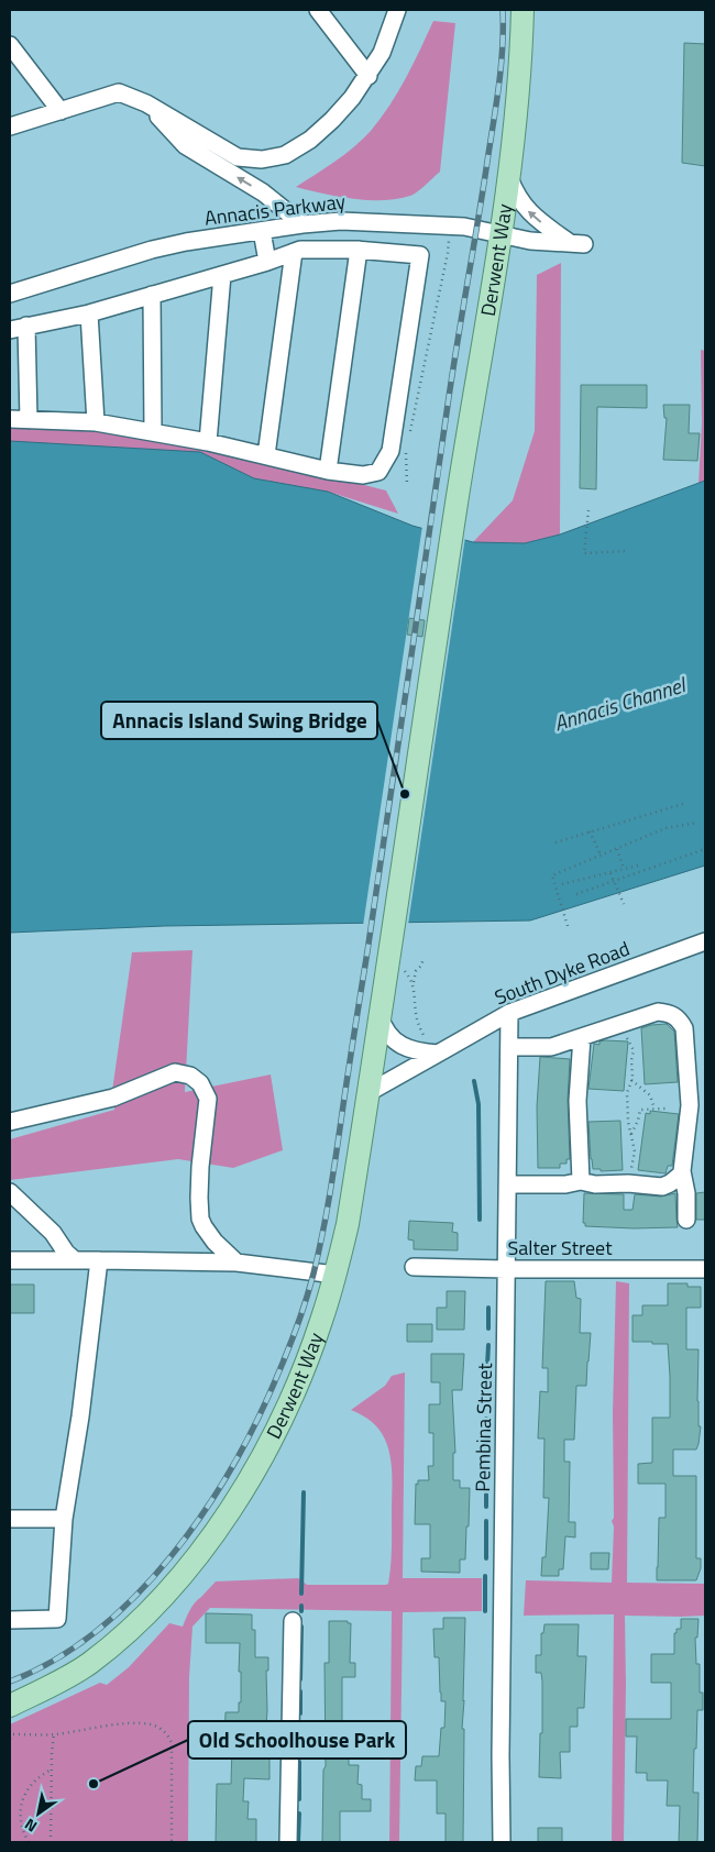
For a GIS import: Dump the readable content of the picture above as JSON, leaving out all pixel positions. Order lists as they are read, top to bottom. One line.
{"streets":{"main road":["Derwent Way"],"street":["Annacis Parkway","South Dyke Road","Salter Street","Pembina Street"]},"crossings":[["Annacis Parkway","Derwent Way"],["Derwent Way","South Dyke Road"],["South Dyke Road","Pembina Street"],["Salter Street","Pembina Street"]],"water":["Annacis Channel"],"places":["Annacis Island Swing Bridge","Old Schoolhouse Park"],"north":"bottom left"}
